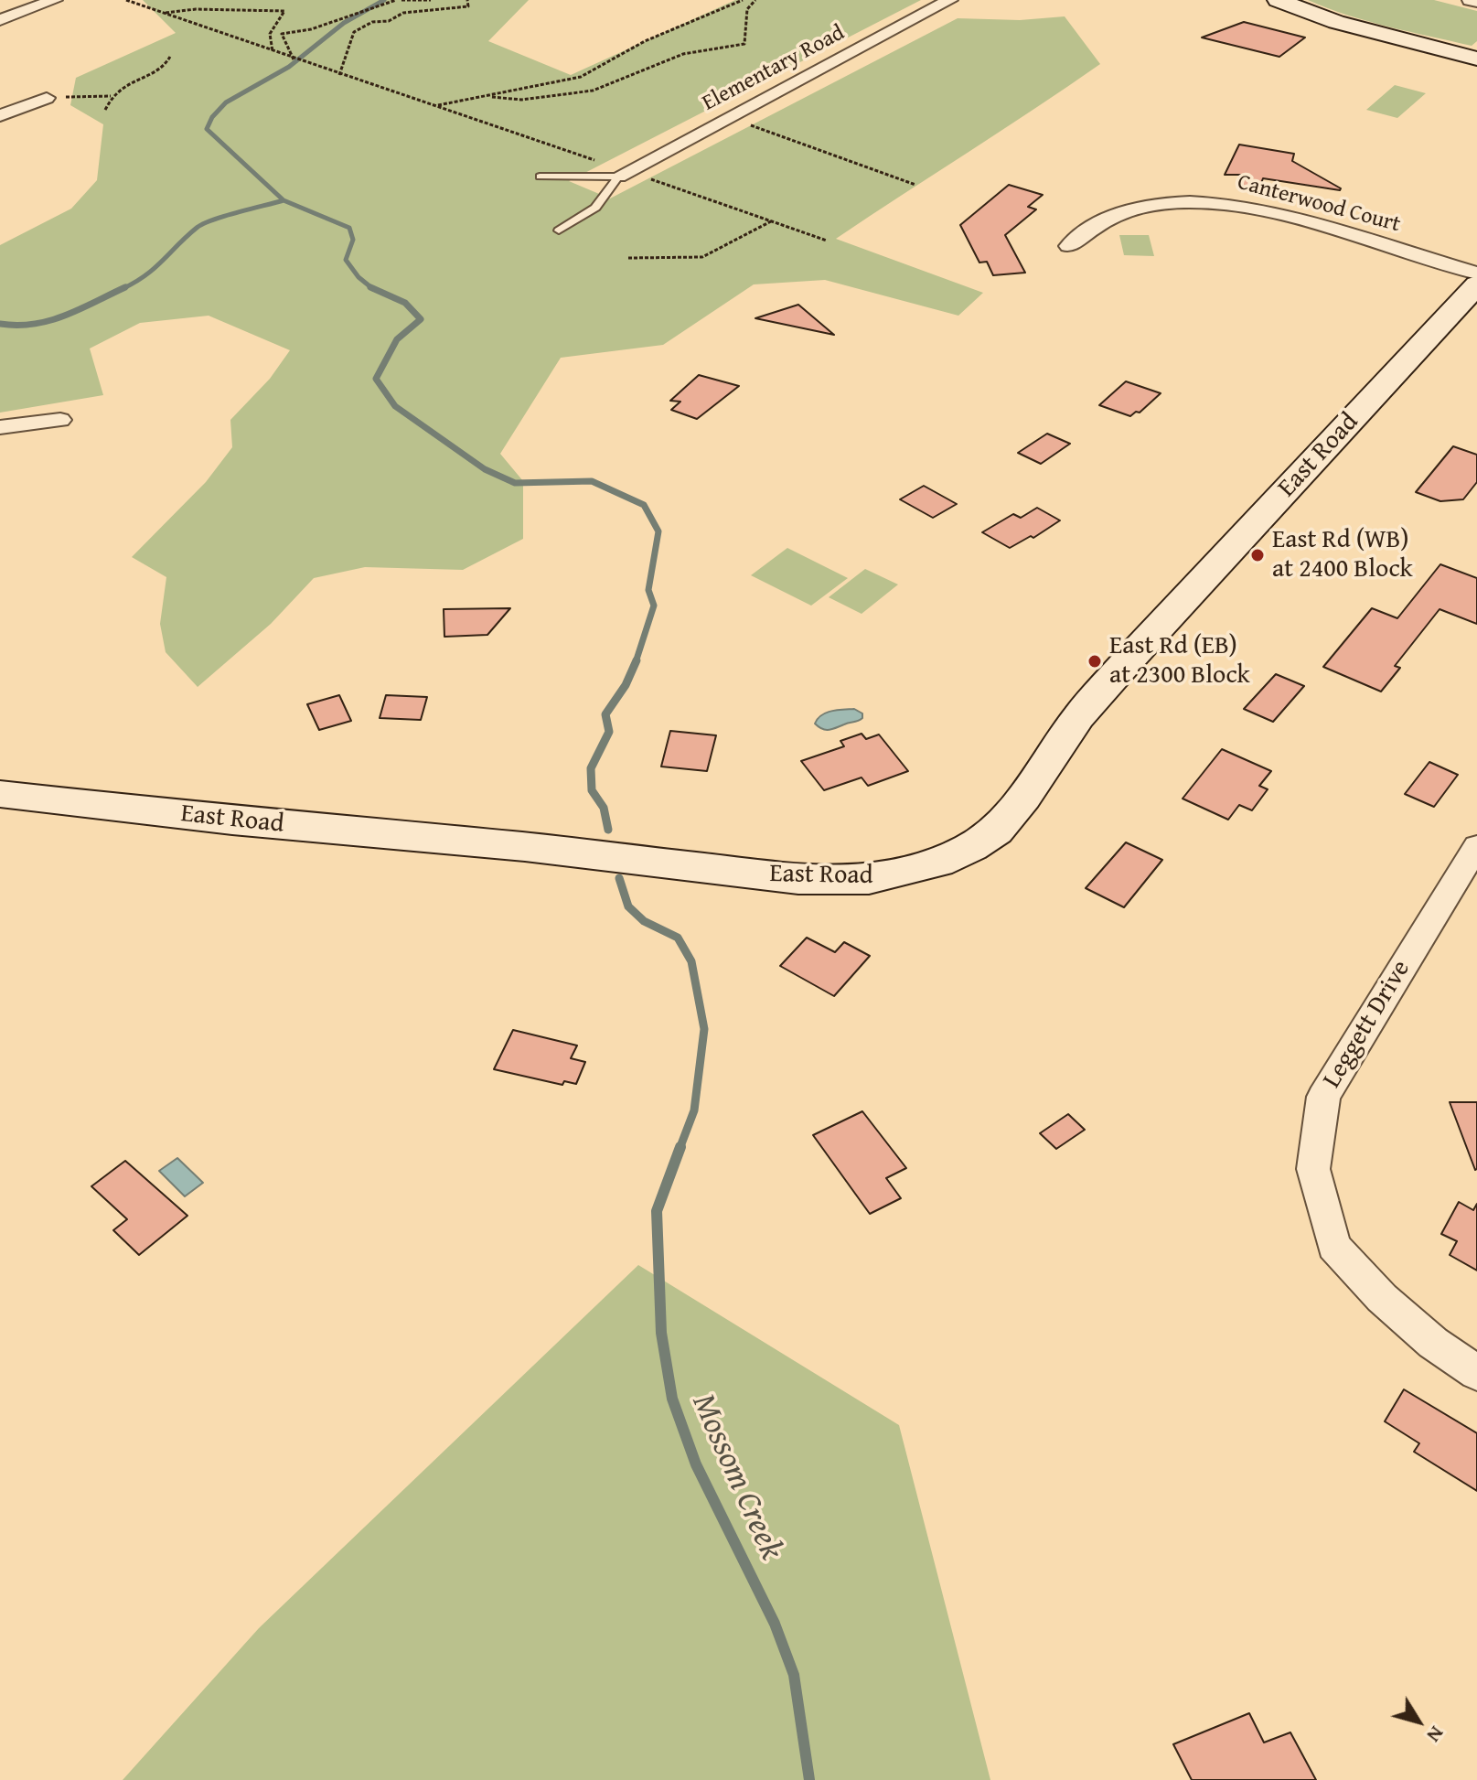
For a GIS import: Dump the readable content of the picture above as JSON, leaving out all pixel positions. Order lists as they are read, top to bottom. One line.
{"streets":{"main road":["East Road"],"street":["Elementary Road","Canterwood Court","Leggett Drive"]},"water":["Mossom Creek"],"places":["East Rd (WB) at 2400 Block","East Rd (EB) at 2300 Block"],"north":"bottom right"}
